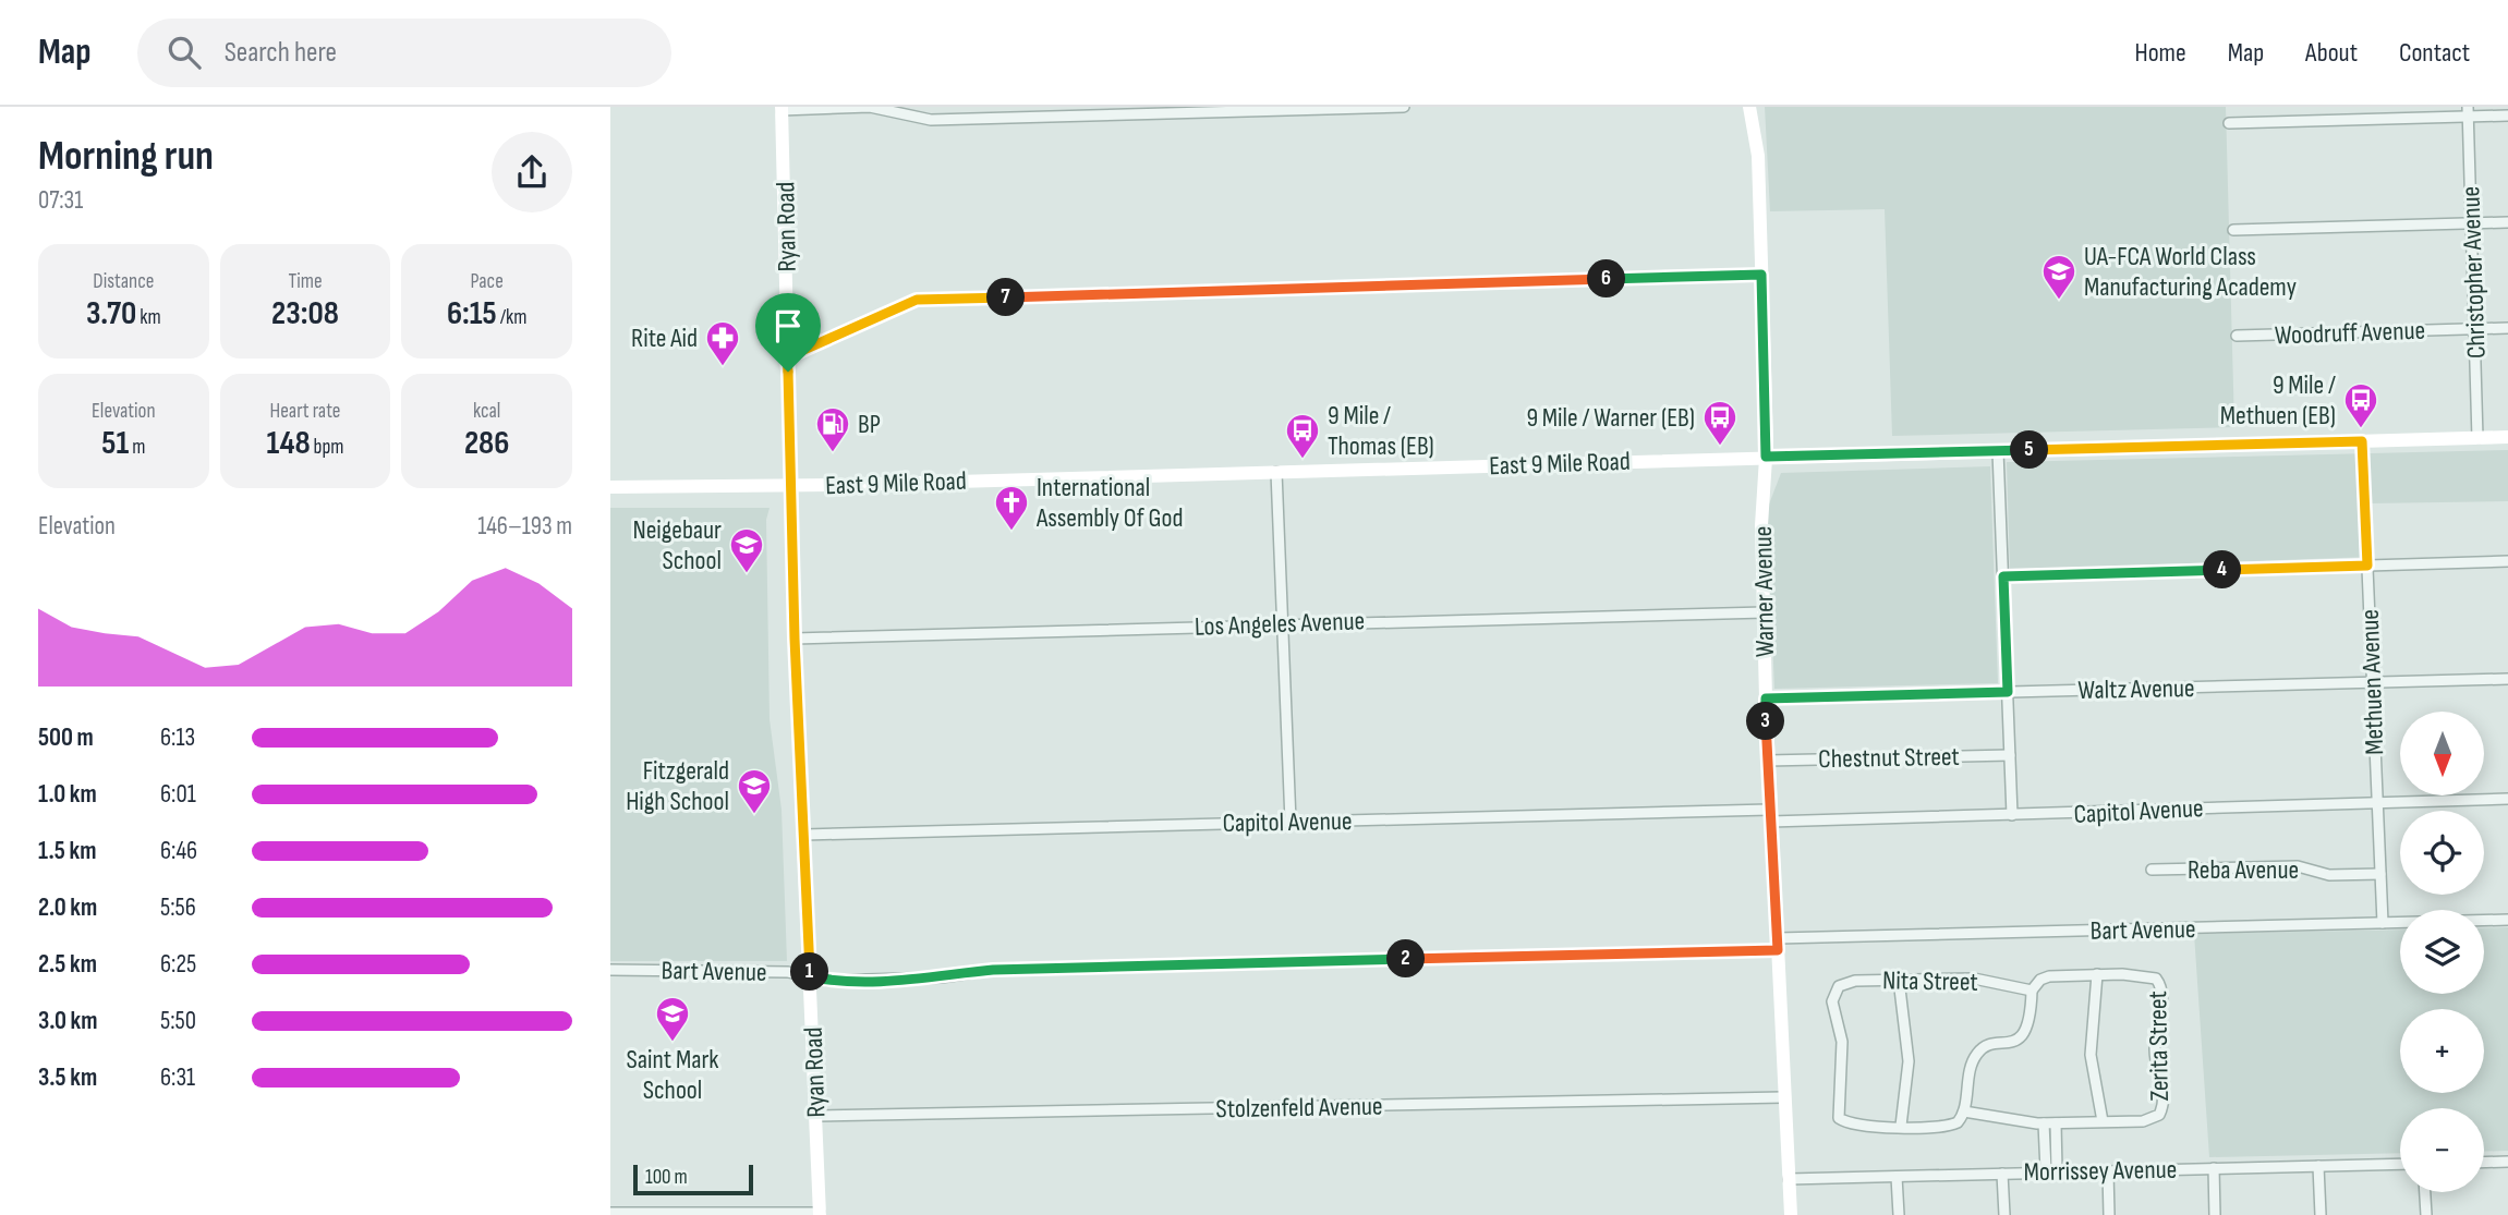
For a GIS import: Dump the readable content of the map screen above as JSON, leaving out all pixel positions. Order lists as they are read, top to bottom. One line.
{"streets":{"main road":["Ryan Road","East 9 Mile Road","Warner Avenue"],"street":["Christopher Avenue","Woodruff Avenue","Los Angeles Avenue","Methuen Avenue","Waltz Avenue","Chestnut Street","Capitol Avenue","Reba Avenue","Bart Avenue","Nita Street","Zerita Street","Stolzenfeld Avenue","Morrissey Avenue"]},"crossings":[["Ryan Road","East 9 Mile Road"],["Ryan Road","Los Angeles Avenue"],["Ryan Road","Capitol Avenue"],["Ryan Road","Bart Avenue"],["Ryan Road","Stolzenfeld Avenue"],["Christopher Avenue","Woodruff Avenue"],["Christopher Avenue","East 9 Mile Road"],["East 9 Mile Road","Warner Avenue"],["East 9 Mile Road","Methuen Avenue"],["Warner Avenue","Los Angeles Avenue"],["Warner Avenue","Waltz Avenue"],["Warner Avenue","Chestnut Street"],["Warner Avenue","Capitol Avenue"],["Warner Avenue","Bart Avenue"],["Warner Avenue","Stolzenfeld Avenue"],["Warner Avenue","Morrissey Avenue"],["Methuen Avenue","Waltz Avenue"],["Methuen Avenue","Capitol Avenue"],["Methuen Avenue","Reba Avenue"],["Methuen Avenue","Bart Avenue"]],"places":{"school or university":["UA-FCA World Class Manufacturing Academy","Neigebaur School","Fitzgerald High School","Saint Mark School"],"pharmacy":["Rite Aid"],"bus stop":["9 Mile / Methuen (EB)","9 Mile / Warner (EB)","9 Mile / Thomas (EB)"],"fuel station":["BP"],"church":["International Assembly Of God"]},"scale_bar":"100 m","north":"bottom","page":{"header":"Map","search":"Search here","nav":["Home","Map","About","Contact"],"heading":["Morning run","07:31"],"stats":[["Distance","3.70 km"],["Time","23:08"],["Pace","6:15 /km"],["Elevation","51 m"],["Heart rate","148 bpm"],["kcal","286"]],"pins":["6","7","5","4","3","2","1"],"chart":["Elevation","146–193 m"],"list":[{"name":"500 m","note":"6:13"},{"name":"1.0 km","note":"6:01"},{"name":"1.5 km","note":"6:46"},{"name":"2.0 km","note":"5:56"},{"name":"2.5 km","note":"6:25"},{"name":"3.0 km","note":"5:50"},{"name":"3.5 km","note":"6:31"}],"map_buttons":["+","−"],"scale":"100 m"}}
